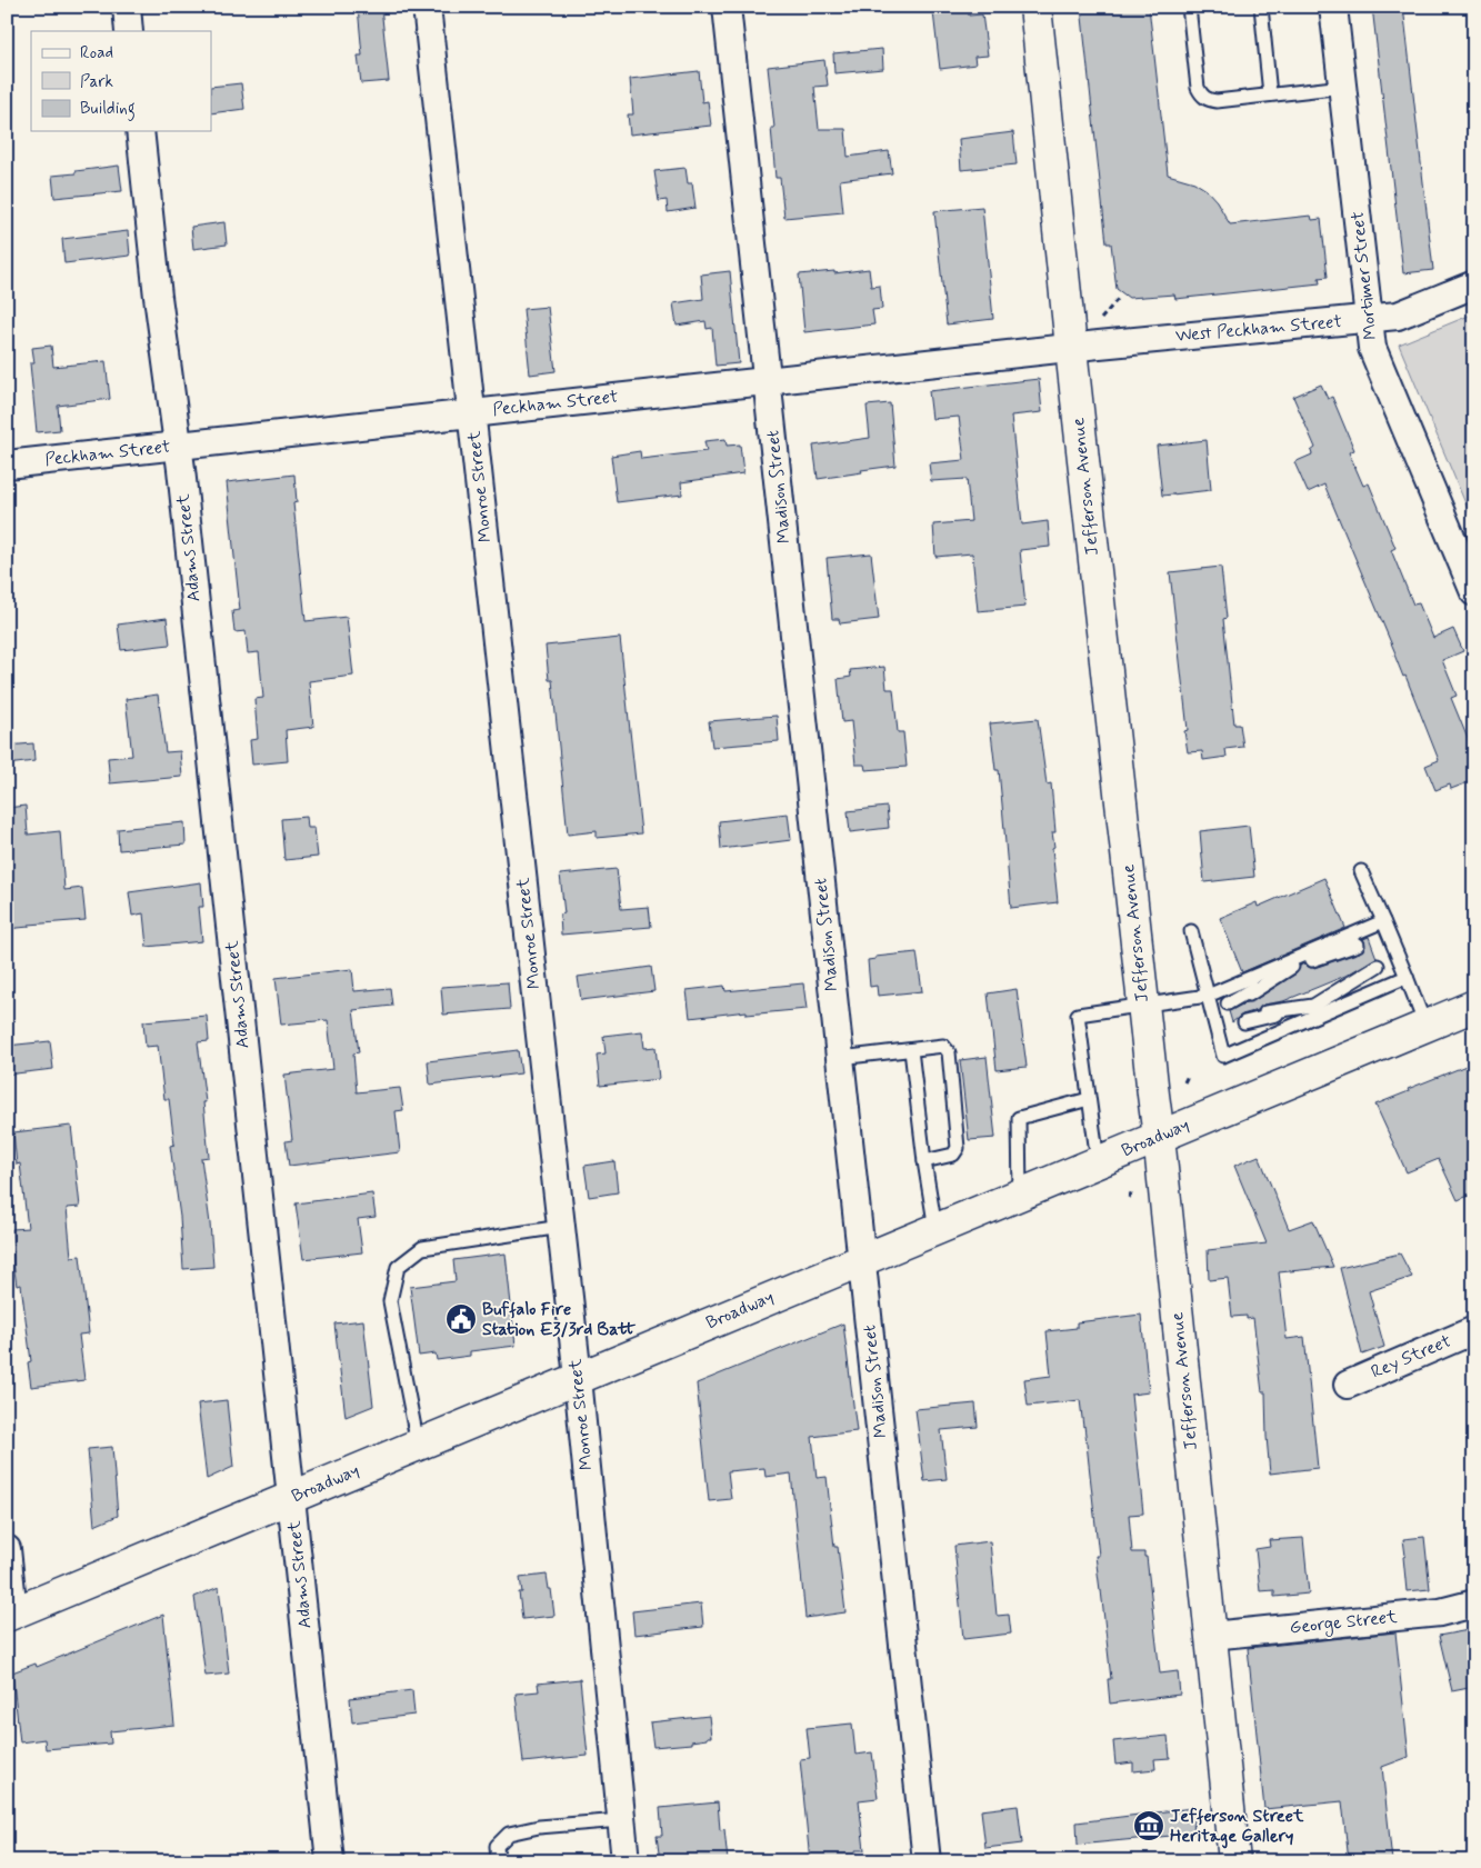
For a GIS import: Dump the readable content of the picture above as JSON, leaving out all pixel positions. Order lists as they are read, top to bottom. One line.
{"streets":{"street":["Mortimer Street","West Peckham Street","Peckham Street","Monroe Street","Madison Street","Jefferson Avenue","Adams Street","Broadway","Rey Street","George Street"]},"crossings":[["Mortimer Street","West Peckham Street"],["West Peckham Street","Peckham Street"],["West Peckham Street","Jefferson Avenue"],["Peckham Street","Monroe Street"],["Peckham Street","Madison Street"],["Peckham Street","Jefferson Avenue"],["Peckham Street","Adams Street"],["Monroe Street","Broadway"],["Madison Street","Broadway"],["Jefferson Avenue","Broadway"],["Jefferson Avenue","George Street"],["Adams Street","Broadway"]],"places":{"public building":["Buffalo Fire Station E3/3rd Batt"],"museum":["Jefferson Street Heritage Gallery"]},"legend":["Road","Park","Building"]}
